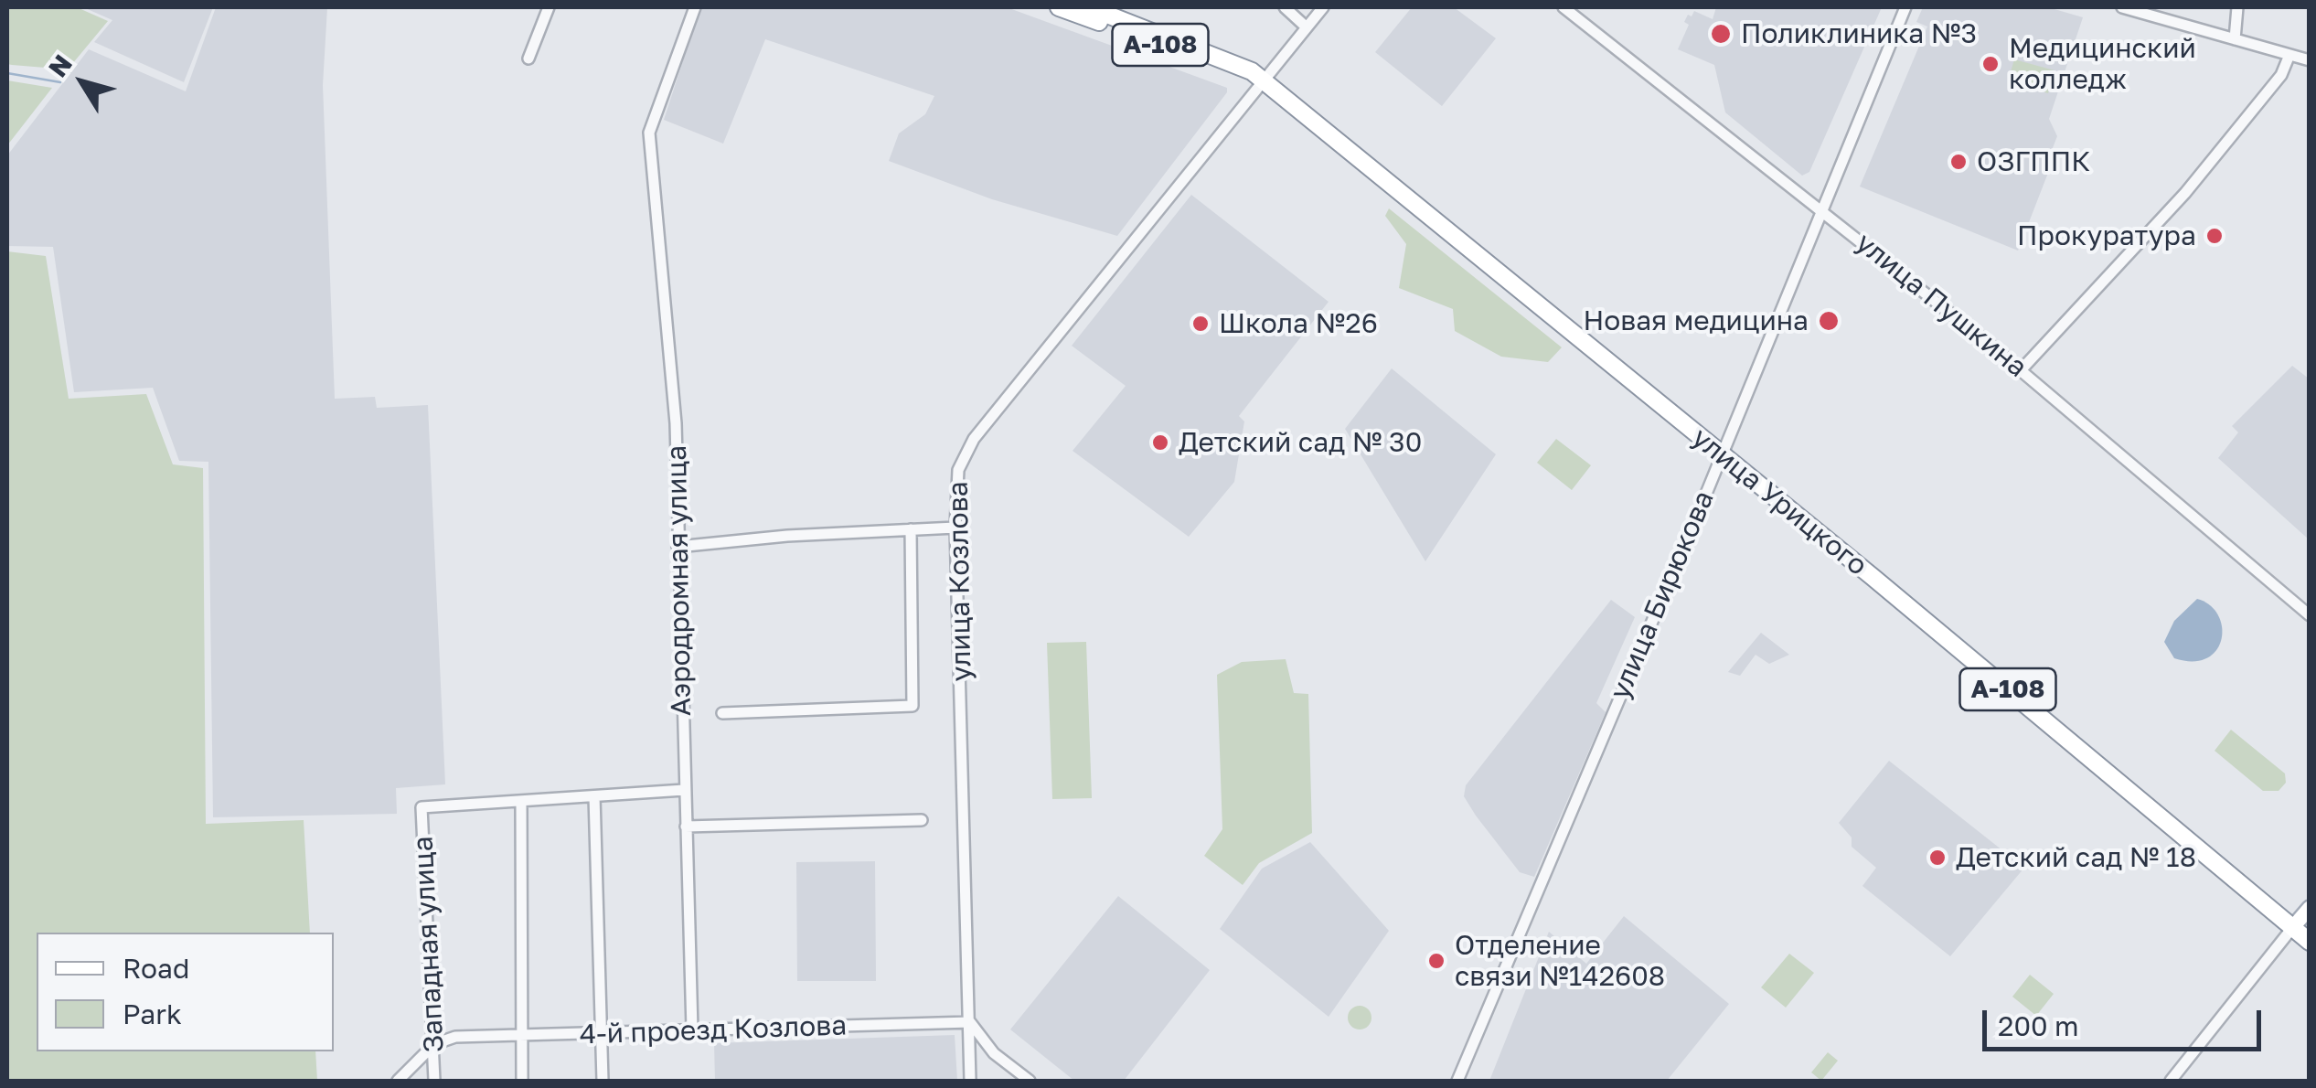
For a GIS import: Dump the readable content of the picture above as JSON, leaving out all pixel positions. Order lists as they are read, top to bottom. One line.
{"streets":{"highway":["А-108","улица Урицкого"],"street":["улица Пушкина","Аэродромная улица","улица Козлова","улица Бирюкова","Западная улица","4-й проезд Козлова"]},"crossings":[["А-108","улица Урицкого"],["улица Пушкина","улица Бирюкова"],["улица Урицкого","улица Козлова"],["улица Урицкого","улица Бирюкова"],["Аэродромная улица","4-й проезд Козлова"],["улица Козлова","4-й проезд Козлова"],["Западная улица","4-й проезд Козлова"]],"places":["Поликлиника №3","Медицинский колледж","ОЗГППК","Прокуратура","Новая медицина","Школа №26","Детский сад № 30","Детский сад № 18","Отделение связи №142608"],"legend":["Road","Park"],"scale_bar":"200 m","north":"top left"}
